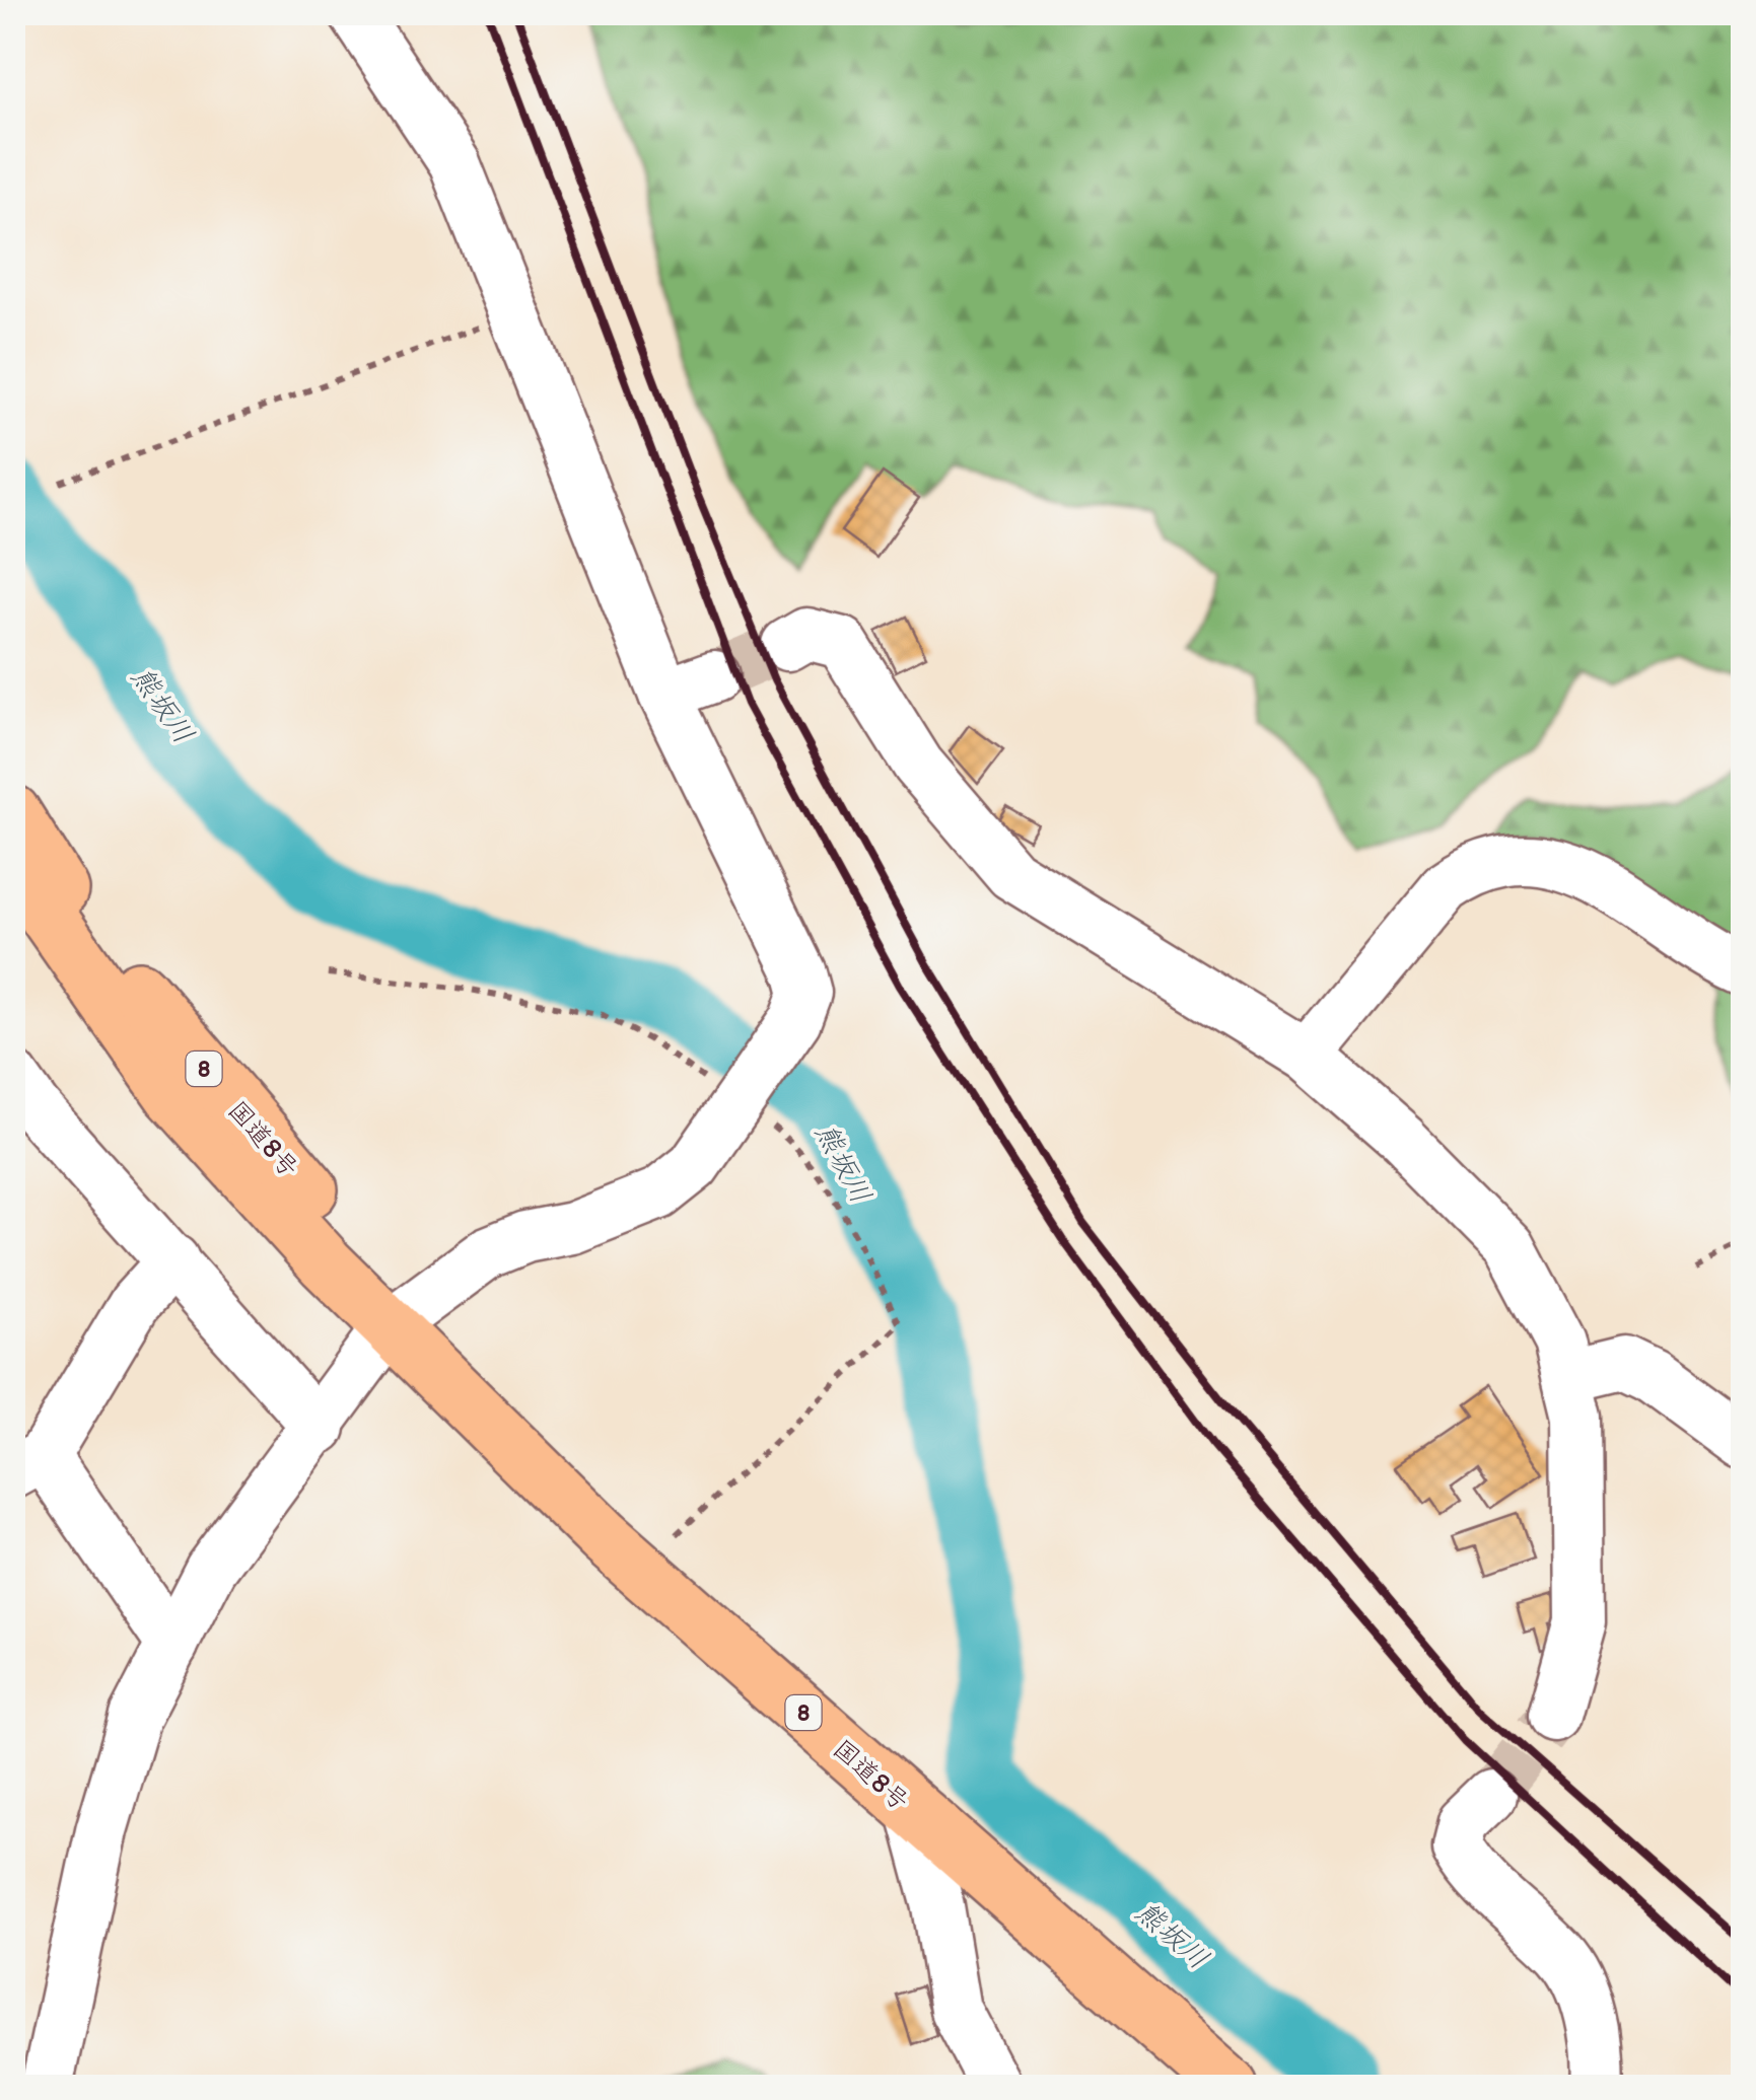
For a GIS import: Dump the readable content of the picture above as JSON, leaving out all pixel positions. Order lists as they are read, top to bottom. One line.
{"streets":{"highway":["8","国道8号"]},"water":["熊坂川"]}
